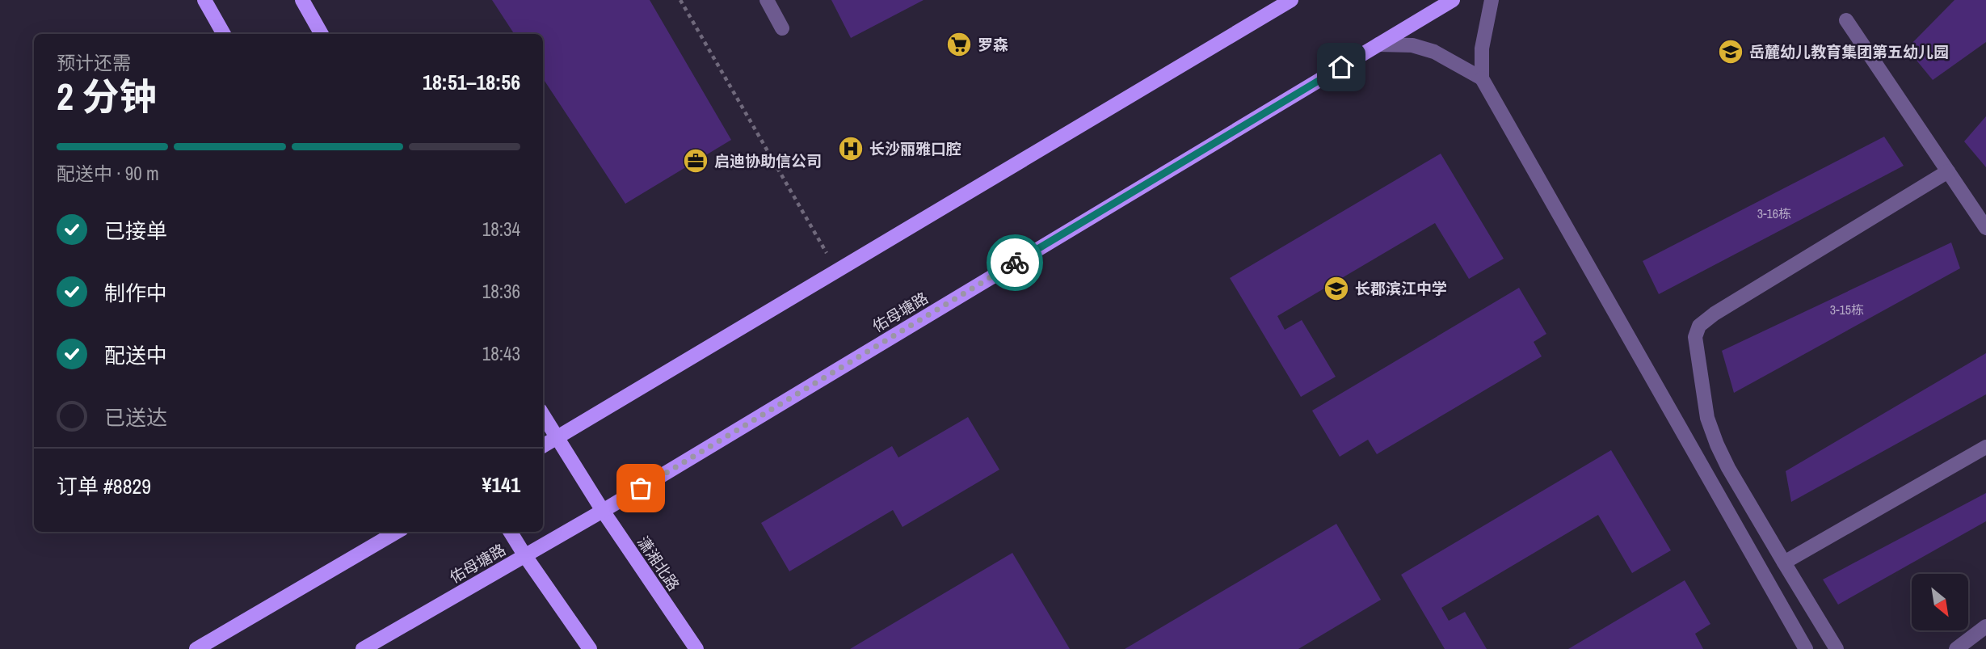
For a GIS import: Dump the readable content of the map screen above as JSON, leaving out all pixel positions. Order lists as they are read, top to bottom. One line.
{"streets":{"main road":["佑母塘路","潇湘北路"]},"crossings":[["佑母塘路","潇湘北路"]],"places":{"supermarket":["罗森"],"school or university":["岳麓幼儿教育集团第五幼儿园","长郡滨江中学"],"hospital":["长沙丽雅口腔"],"office":["启迪协助信公司"]},"house_numbers":["3-16栋","3-15栋"],"north":"bottom right","page":{"heading":["2 分钟","预计还需","18:51–18:56"],"panel":["订单 #8829","¥141"],"bar":"配送中 · 90 m","list":[["已接单","18:34"],["制作中","18:36"],["配送中","18:43"],"已送达"]}}
